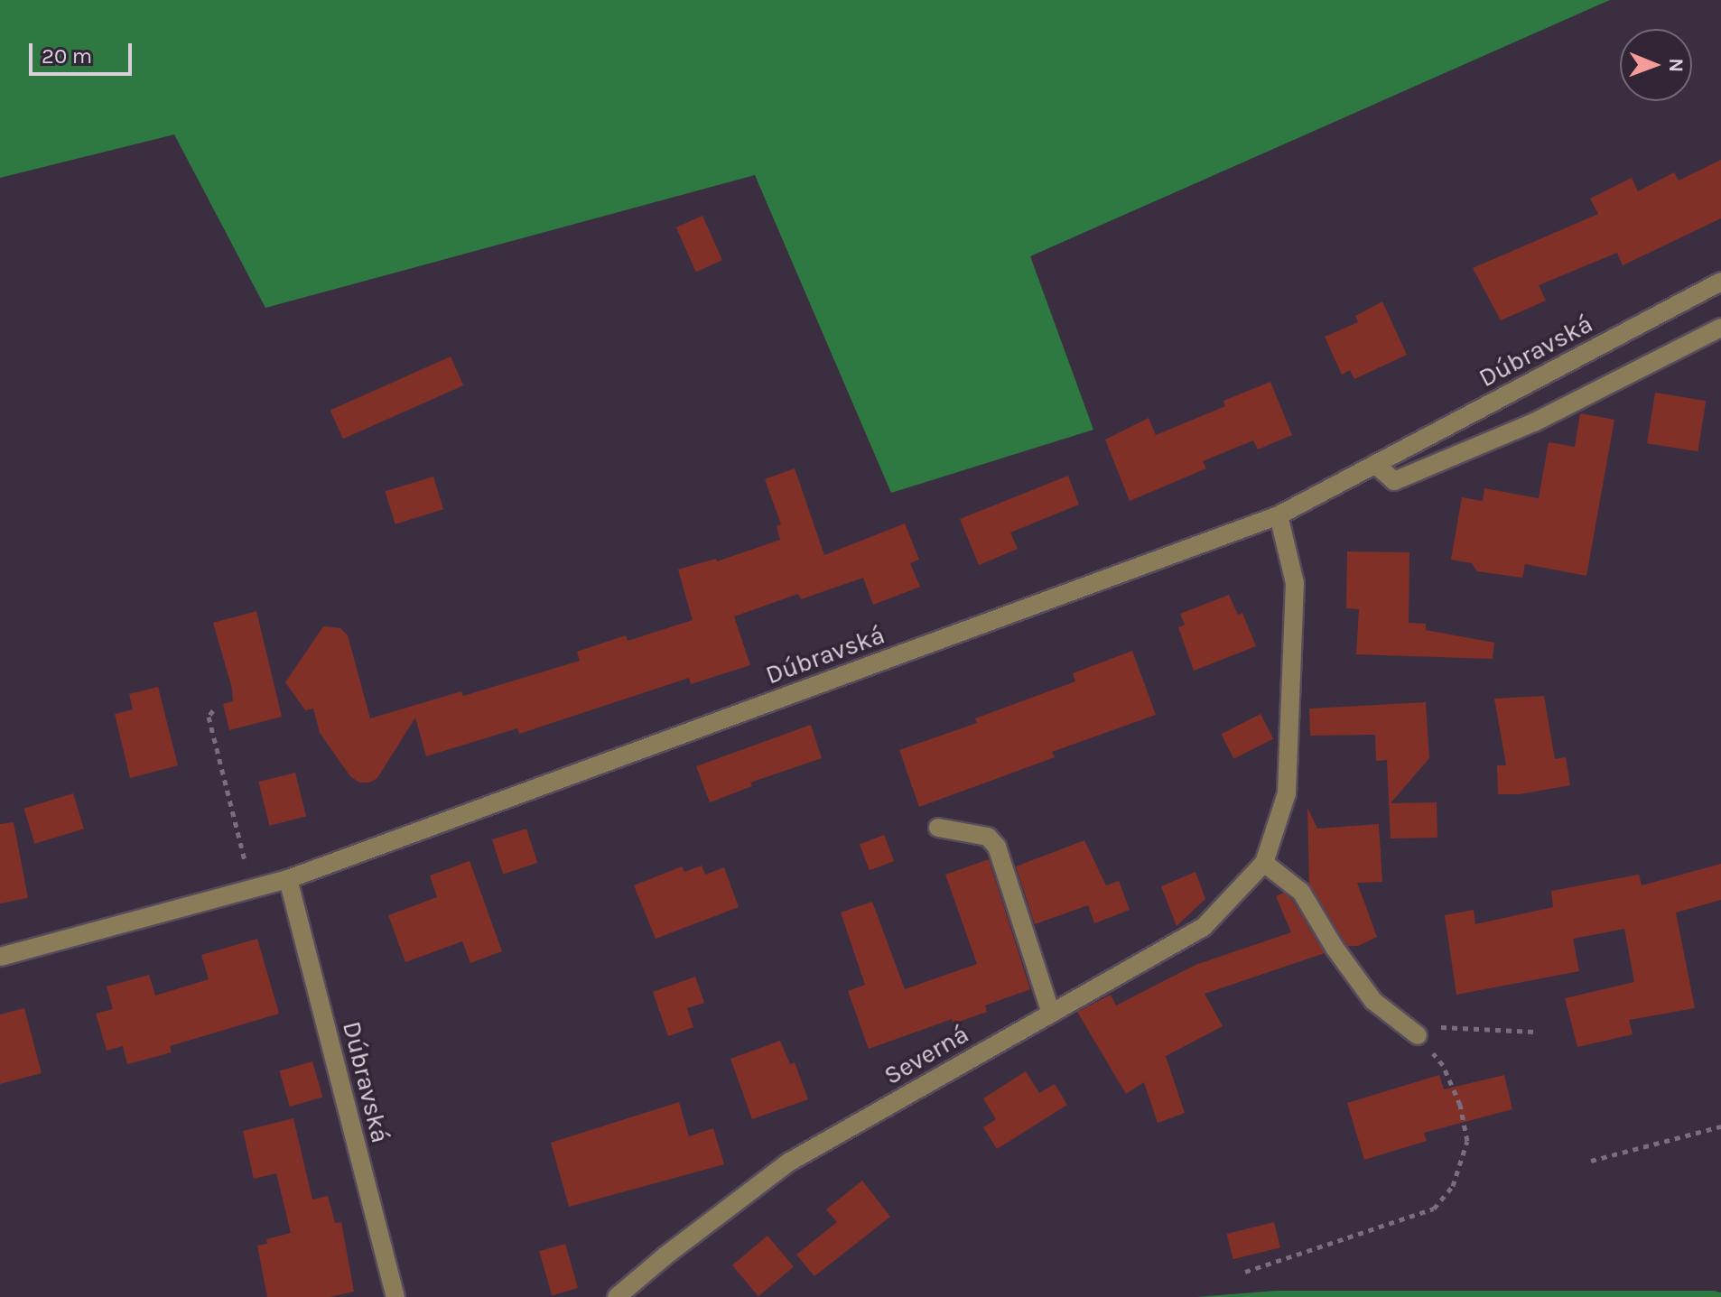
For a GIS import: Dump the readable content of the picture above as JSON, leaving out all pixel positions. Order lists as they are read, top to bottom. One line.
{"streets":{"street":["Dúbravská","Severná"]},"crossings":[["Dúbravská","Severná"]],"scale_bar":"20 m","north":"right"}
